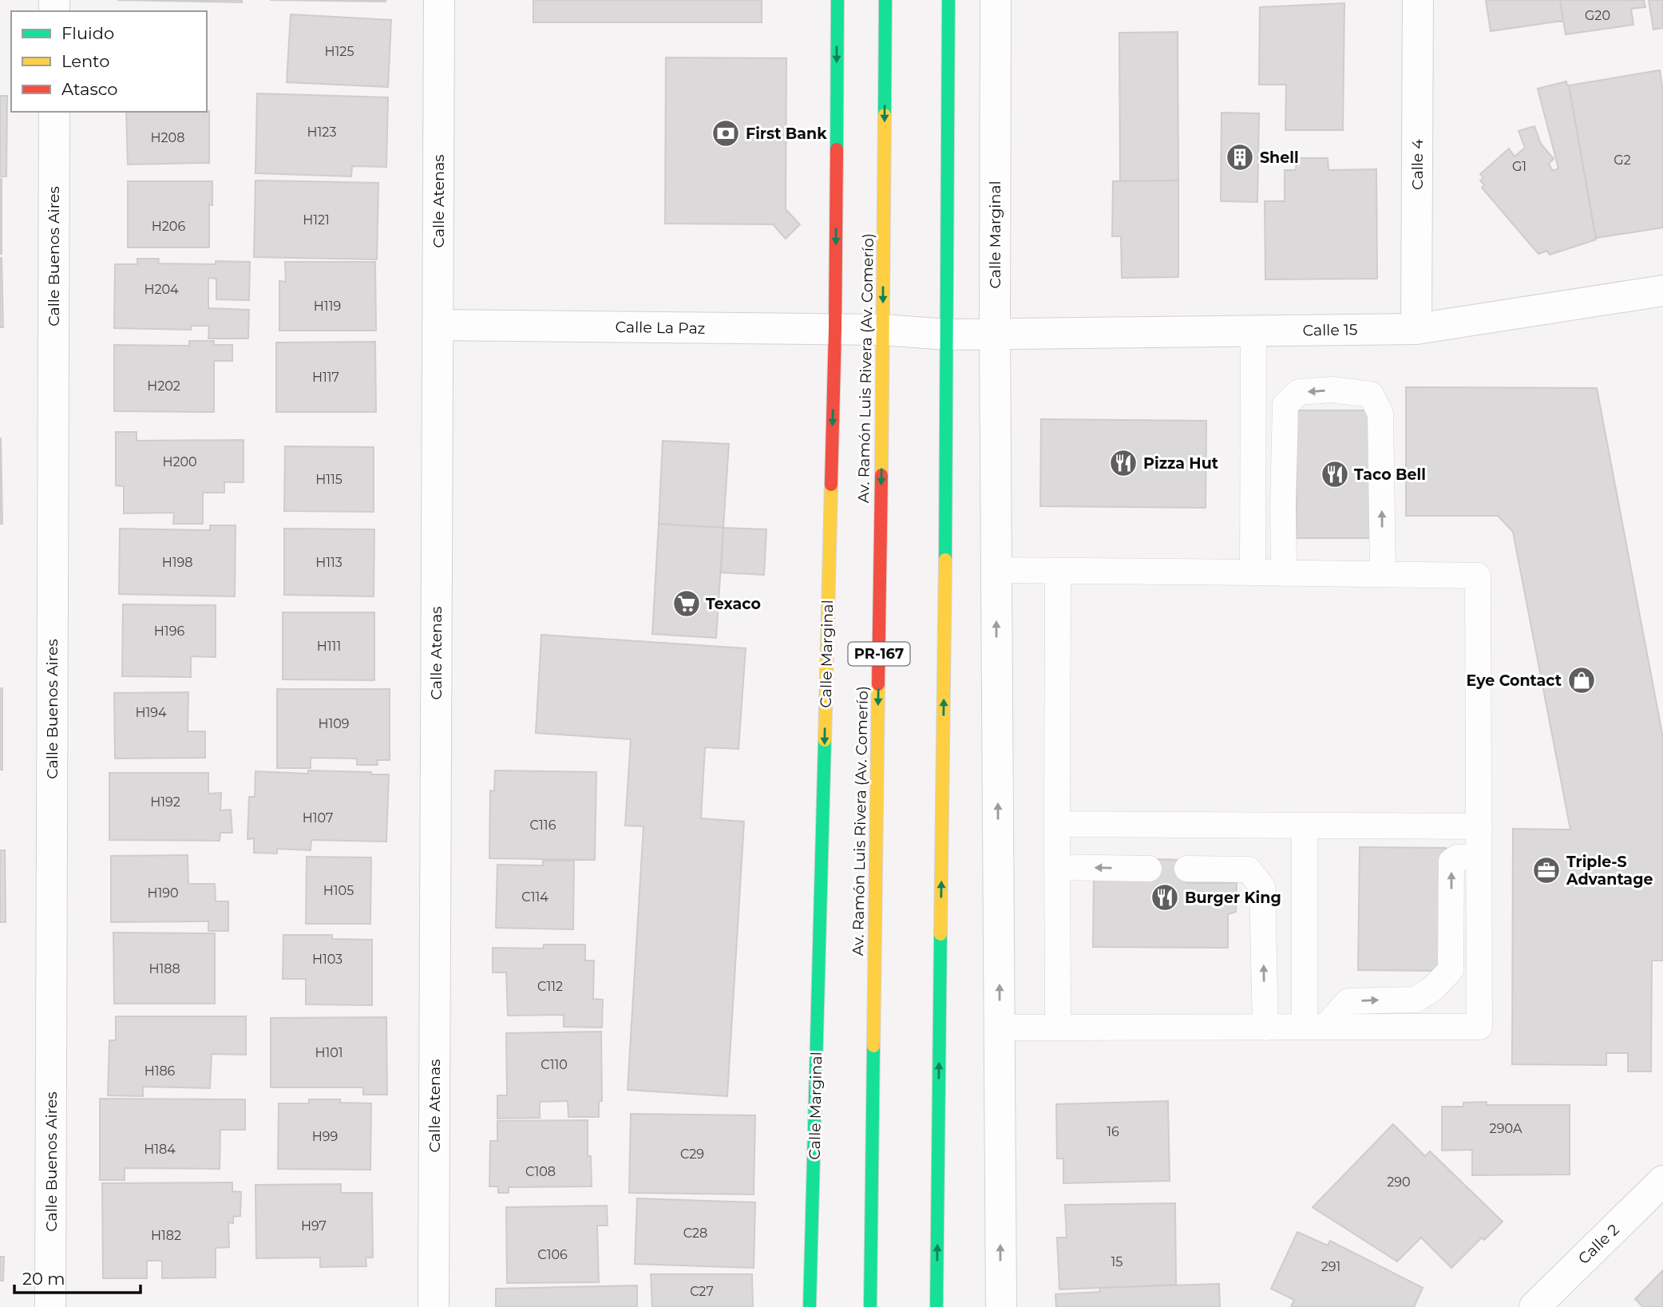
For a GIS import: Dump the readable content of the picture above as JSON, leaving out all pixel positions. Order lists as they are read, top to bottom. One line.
{"streets":{"main road":["Calle Marginal","Av. Ramón Luis Rivera (Av. Comerío)","PR-167"],"street":["Calle 4","Calle Atenas","Calle Buenos Aires","Calle La Paz","Calle 15","Calle 2"]},"crossings":[["Calle 4","Calle 15"],["Calle Atenas","Calle La Paz"],["Calle Marginal","Calle La Paz"],["Calle Marginal","Calle 15"],["Calle La Paz","Calle 15"],["Calle La Paz","Av. Ramón Luis Rivera (Av. Comerío)"]],"places":{"bank":["First Bank"],"building":["Shell"],"restaurant":["Pizza Hut","Taco Bell","Burger King"],"supermarket":["Texaco"],"shop":["Eye Contact"],"office":["Triple-S Advantage"]},"house_numbers":["G20","H125","H123","H208","G2","G1","H121","H206","H204","H119","H117","H202","H200","H115","H198","H113","H196","H111","H194","H109","H192","H107","C116","H105","H190","C114","H103","H188","C112","H101","C110","H186","290A","16","H99","H184","C29","C108","290","H97","C28","H182","C106","15","291","C27"],"legend":["Fluido","Lento","Atasco"],"scale_bar":"20 m"}
